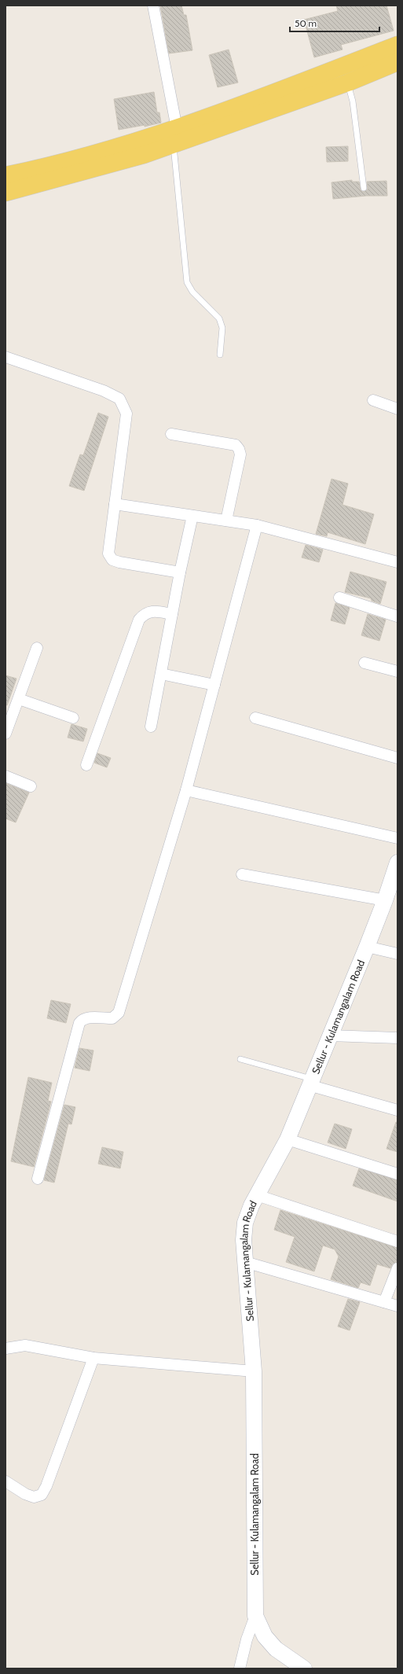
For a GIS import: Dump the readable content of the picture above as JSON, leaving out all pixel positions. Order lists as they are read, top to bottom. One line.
{"streets":{"main road":["Sellur - Kulamangalam Road"]},"scale_bar":"50 m"}
